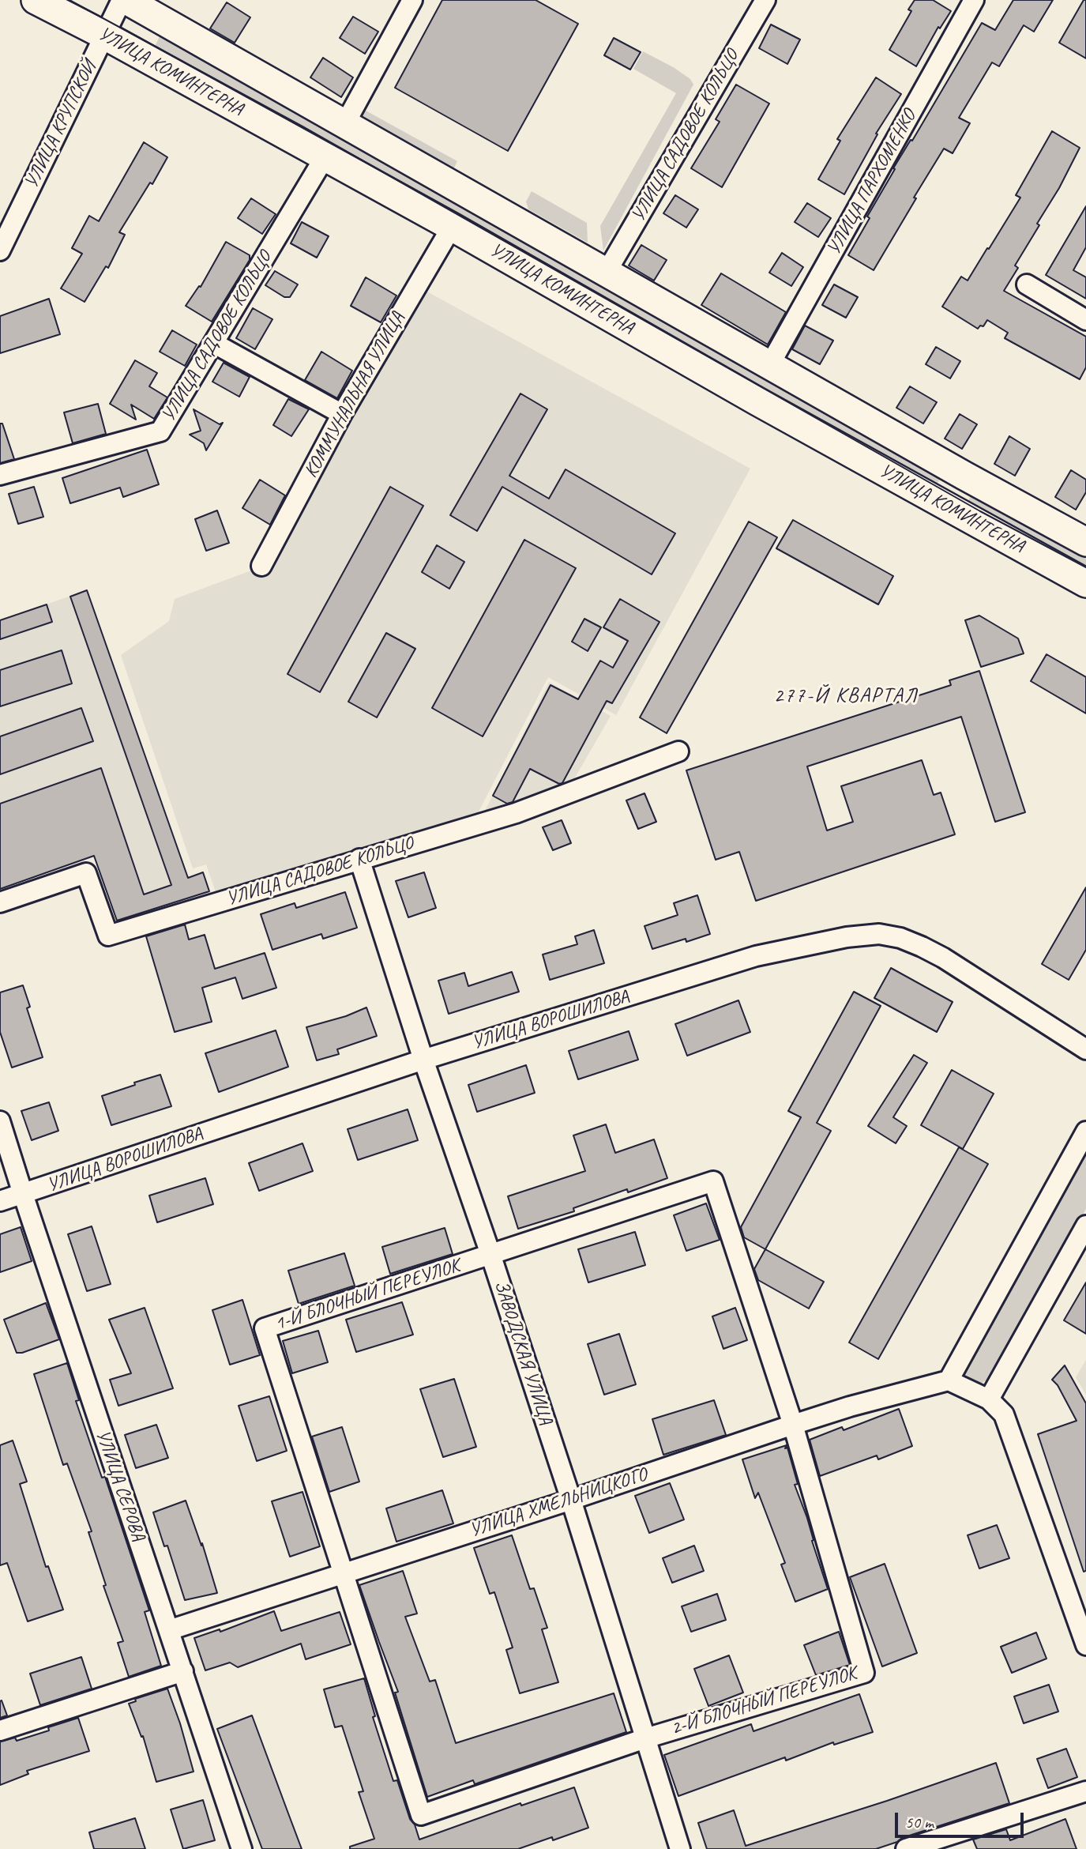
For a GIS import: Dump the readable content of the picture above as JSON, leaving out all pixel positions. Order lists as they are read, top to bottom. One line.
{"streets":{"street":["УЛИЦА КОМИНТЕРНА","УЛИЦА КРУПСКОЙ","УЛИЦА САДОВОЕ КОЛЬЦО","УЛИЦА ПАРХОМЕНКО","КОММУНАЛЬНАЯ УЛИЦА","УЛИЦА ВОРОШИЛОВА","1-Й БЛОЧНЫЙ ПЕРЕУЛОК","ЗАВОДСКАЯ УЛИЦА","УЛИЦА СЕРОВА","УЛИЦА ХМЕЛЬНИЦКОГО","2-Й БЛОЧНЫЙ ПЕРЕУЛОК"]},"crossings":[["УЛИЦА КОМИНТЕРНА","УЛИЦА КРУПСКОЙ"],["УЛИЦА КОМИНТЕРНА","УЛИЦА САДОВОЕ КОЛЬЦО"],["УЛИЦА КОМИНТЕРНА","УЛИЦА ПАРХОМЕНКО"],["УЛИЦА КОМИНТЕРНА","КОММУНАЛЬНАЯ УЛИЦА"],["УЛИЦА САДОВОЕ КОЛЬЦО","ЗАВОДСКАЯ УЛИЦА"],["УЛИЦА ВОРОШИЛОВА","ЗАВОДСКАЯ УЛИЦА"],["УЛИЦА ВОРОШИЛОВА","УЛИЦА СЕРОВА"],["1-Й БЛОЧНЫЙ ПЕРЕУЛОК","ЗАВОДСКАЯ УЛИЦА"],["1-Й БЛОЧНЫЙ ПЕРЕУЛОК","УЛИЦА ХМЕЛЬНИЦКОГО"],["1-Й БЛОЧНЫЙ ПЕРЕУЛОК","2-Й БЛОЧНЫЙ ПЕРЕУЛОК"],["ЗАВОДСКАЯ УЛИЦА","УЛИЦА ХМЕЛЬНИЦКОГО"],["ЗАВОДСКАЯ УЛИЦА","2-Й БЛОЧНЫЙ ПЕРЕУЛОК"],["УЛИЦА СЕРОВА","УЛИЦА ХМЕЛЬНИЦКОГО"],["УЛИЦА ХМЕЛЬНИЦКОГО","2-Й БЛОЧНЫЙ ПЕРЕУЛОК"]],"districts":["277-Й КВАРТАЛ"],"scale_bar":"50 m"}
